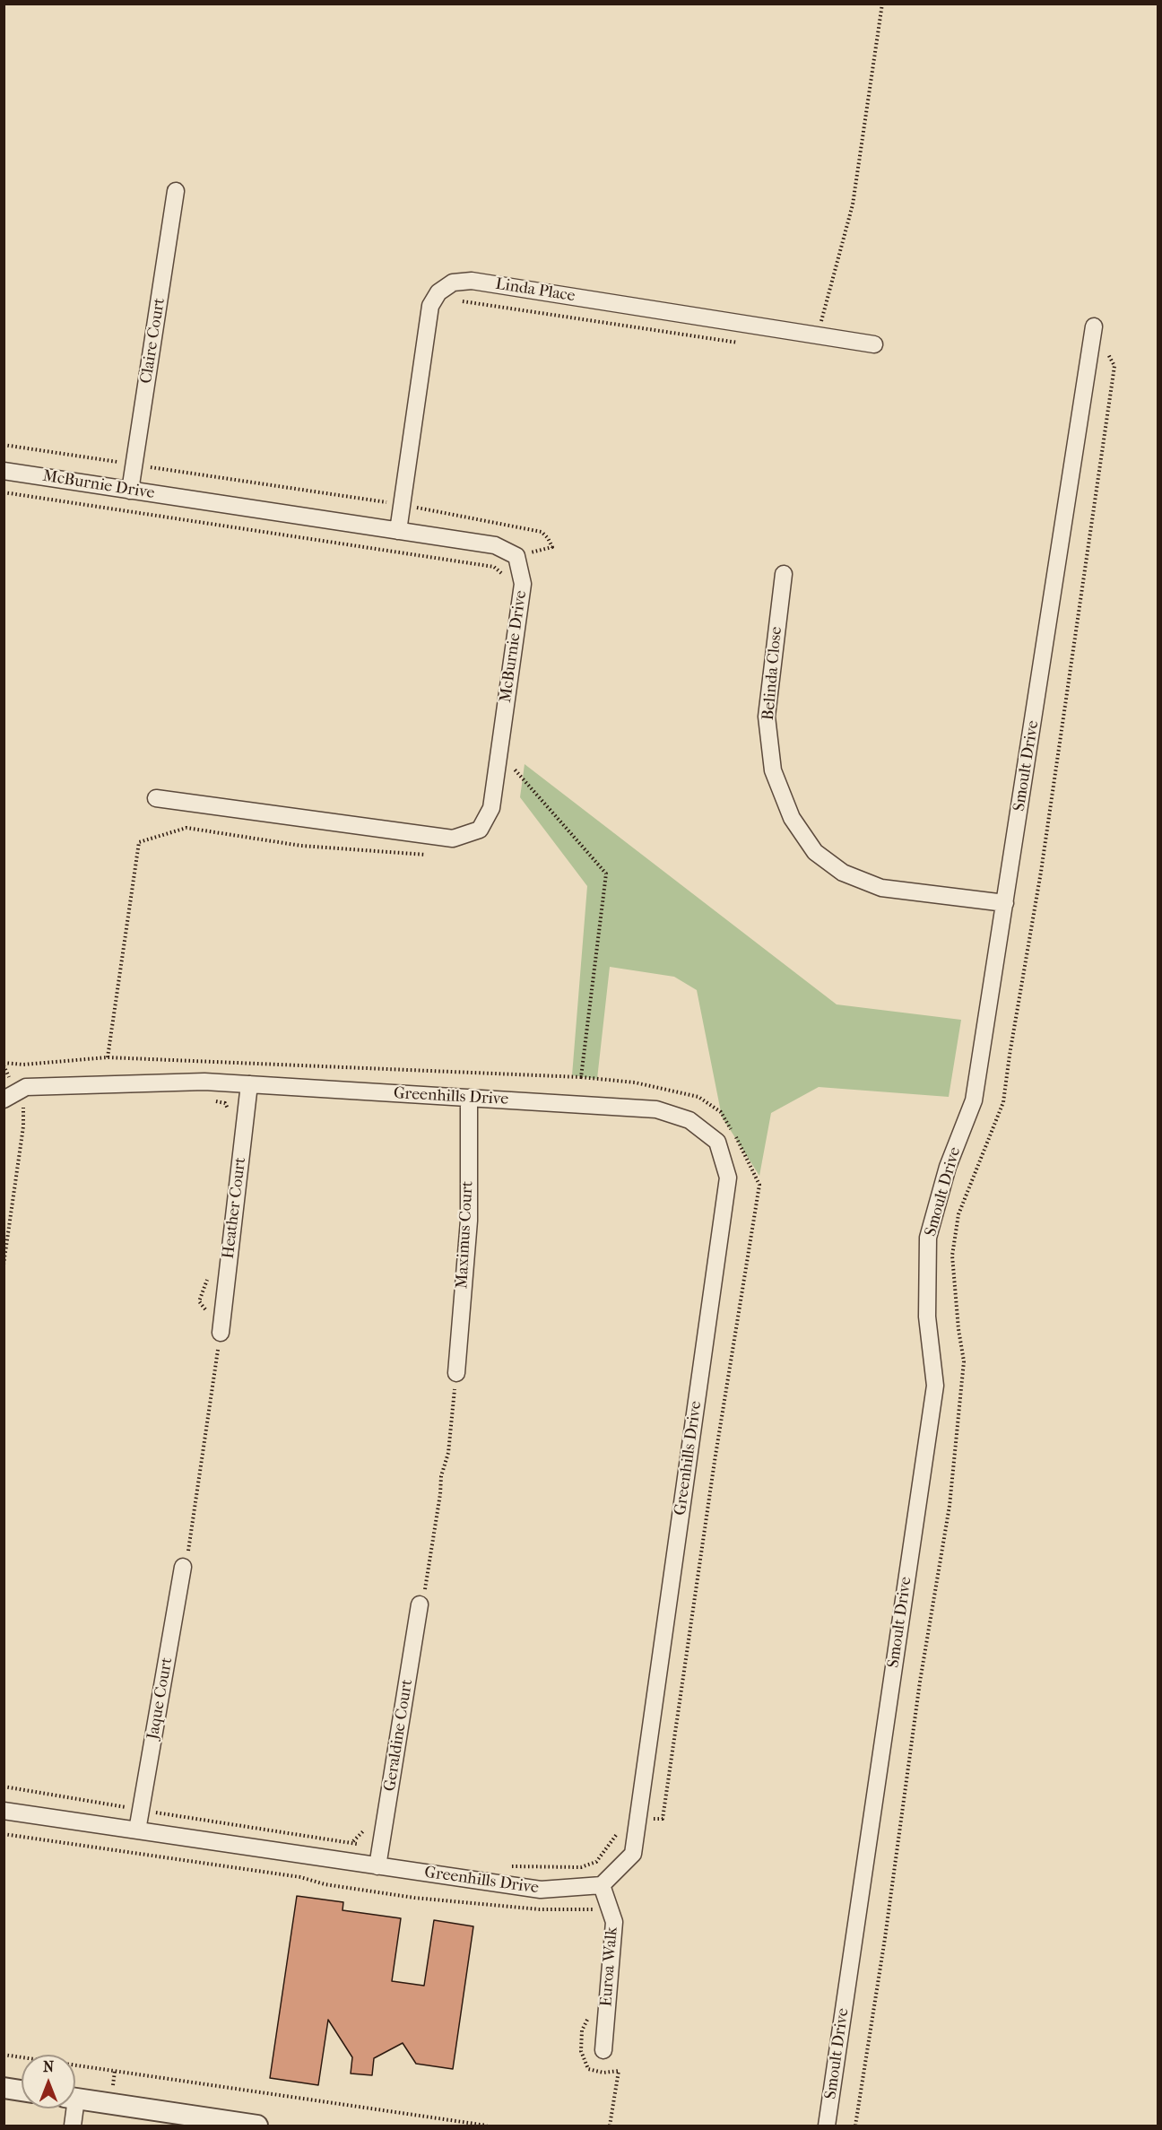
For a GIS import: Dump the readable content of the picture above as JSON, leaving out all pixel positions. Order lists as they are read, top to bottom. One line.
{"streets":{"street":["Linda Place","Claire Court","McBurnie Drive","Belinda Close","Smoult Drive","Greenhills Drive","Heather Court","Maximus Court","Jaque Court","Geraldine Court","Euroa Walk"]},"crossings":[["Claire Court","McBurnie Drive"],["Belinda Close","Smoult Drive"],["Greenhills Drive","Heather Court"],["Greenhills Drive","Maximus Court"],["Greenhills Drive","Jaque Court"],["Greenhills Drive","Geraldine Court"],["Greenhills Drive","Euroa Walk"]],"north":"top"}
